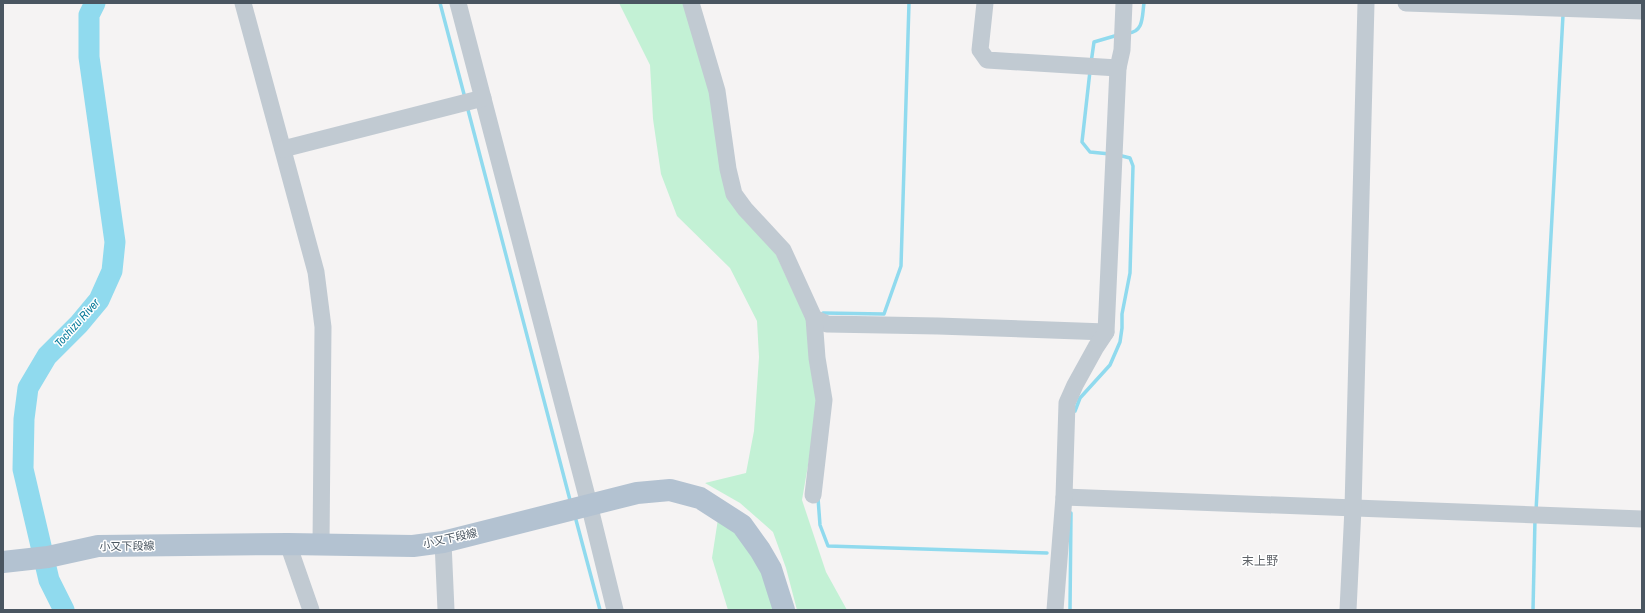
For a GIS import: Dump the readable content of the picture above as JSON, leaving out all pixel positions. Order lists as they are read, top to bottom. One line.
{"streets":{"main road":["小又下段線"]},"districts":["末上野"],"water":["Tochizu River"]}
